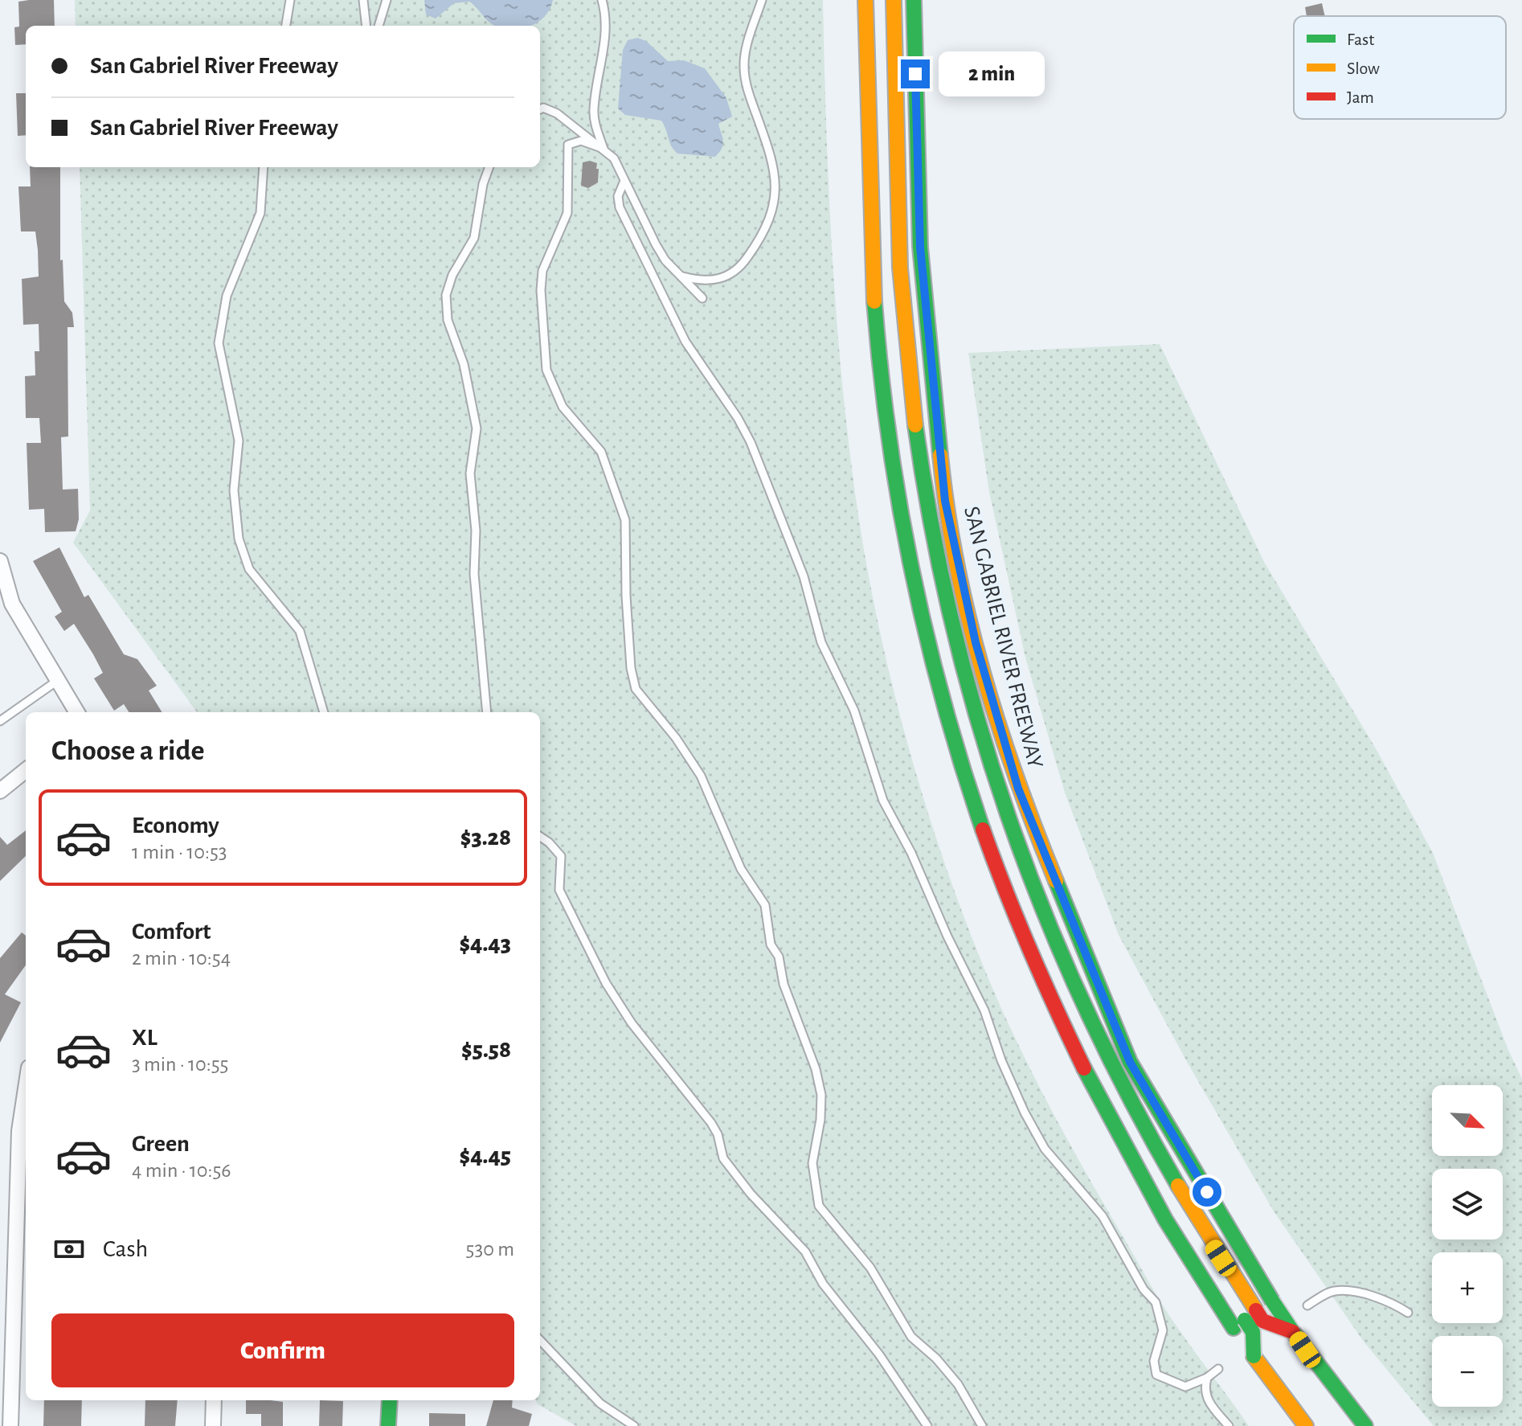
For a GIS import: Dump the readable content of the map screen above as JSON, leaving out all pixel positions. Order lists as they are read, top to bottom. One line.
{"streets":{"main road":["SAN GABRIEL RIVER FREEWAY"]},"legend":["Fast","Slow","Jam"],"north":"bottom right","page":{"banner":["San Gabriel River Freeway","San Gabriel River Freeway"],"bubble":"2 min","heading":"Choose a ride","list":[{"name":"Economy","note":"1 min · 10:53","value":"$3.28"},{"name":"Comfort","note":"2 min · 10:54","value":"$4.43"},{"name":"XL","note":"3 min · 10:55","value":"$5.58"},{"name":"Green","note":"4 min · 10:56","value":"$4.45"}],"map_buttons":["+","−"],"pay":["Cash","530 m"],"buttons":"Confirm"}}
